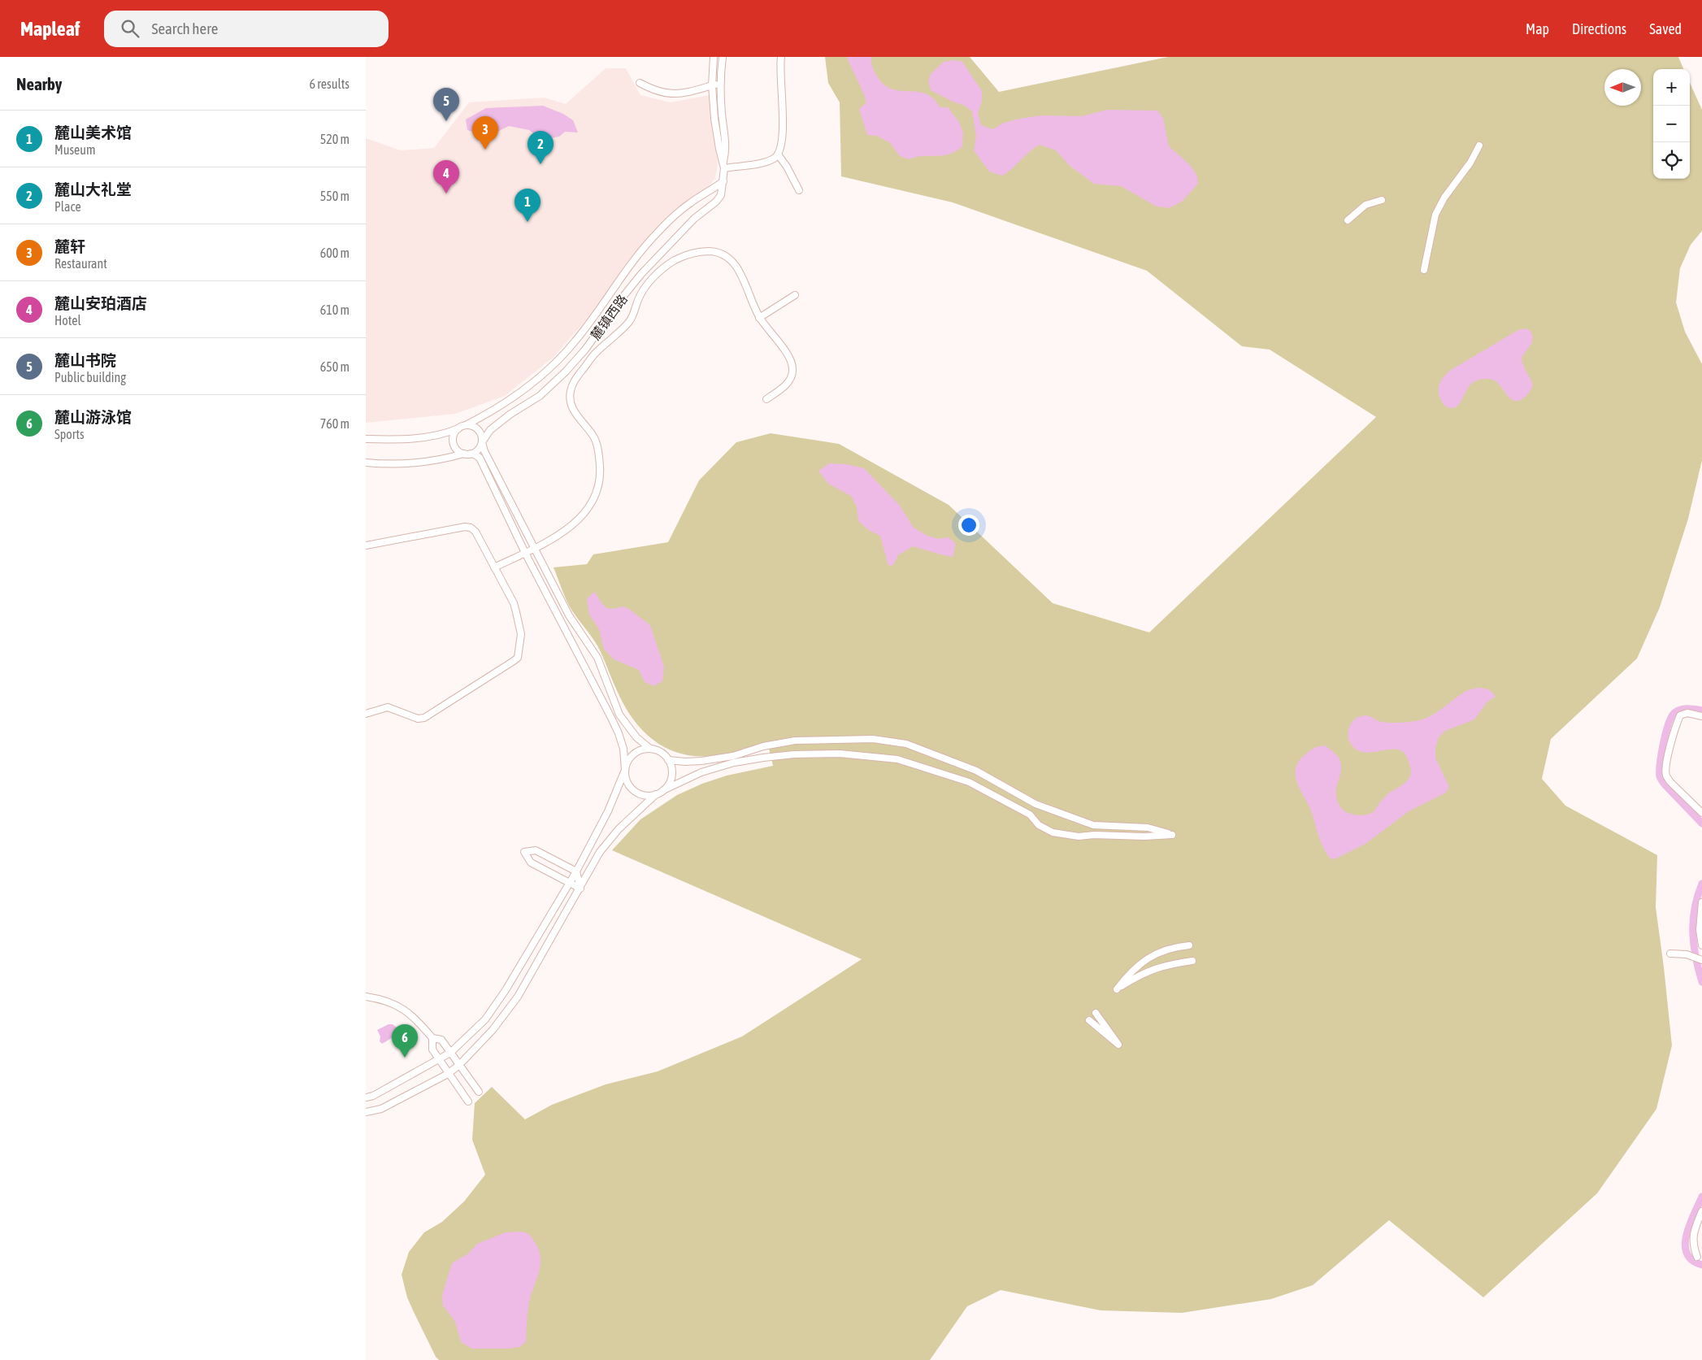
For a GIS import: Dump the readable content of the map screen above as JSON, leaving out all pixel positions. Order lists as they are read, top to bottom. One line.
{"streets":{"street":["麓镇西路"]},"north":"left","page":{"header":"Mapleaf","search":"Search here","nav":["Map","Directions","Saved"],"heading":["Nearby","6 results"],"map_buttons":["+","−"],"pins":["5","3","2","4","1","6"],"list":[{"mark":"1","name":"麓山美术馆","note":"Museum","value":"520 m"},{"mark":"2","name":"麓山大礼堂","note":"Place","value":"550 m"},{"mark":"3","name":"麓轩","note":"Restaurant","value":"600 m"},{"mark":"4","name":"麓山安珀酒店","note":"Hotel","value":"610 m"},{"mark":"5","name":"麓山书院","note":"Public building","value":"650 m"},{"mark":"6","name":"麓山游泳馆","note":"Sports","value":"760 m"}]}}
